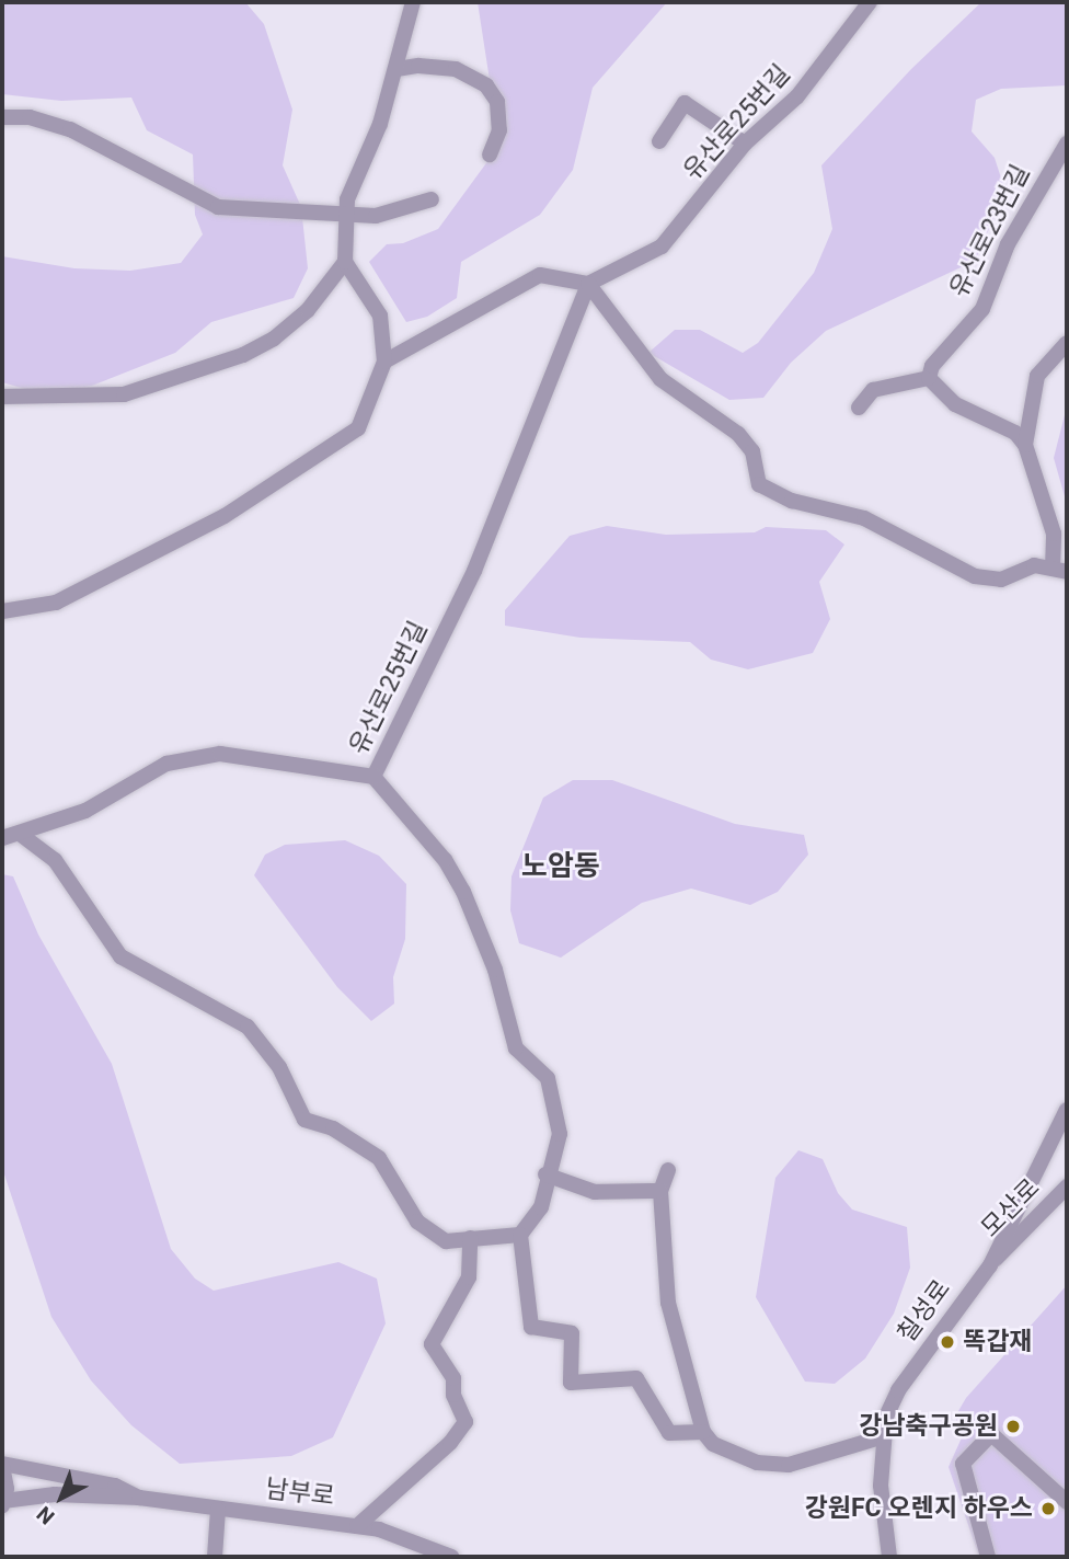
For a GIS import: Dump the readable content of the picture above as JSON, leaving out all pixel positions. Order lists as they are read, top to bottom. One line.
{"streets":{"street":["유산로25번길","유산로23번길","모산로","칠성로","남부로"]},"crossings":[["모산로","칠성로"]],"districts":["노암동"],"places":["똑갑재","강남축구공원","강원FC 오렌지 하우스"],"north":"bottom left"}
